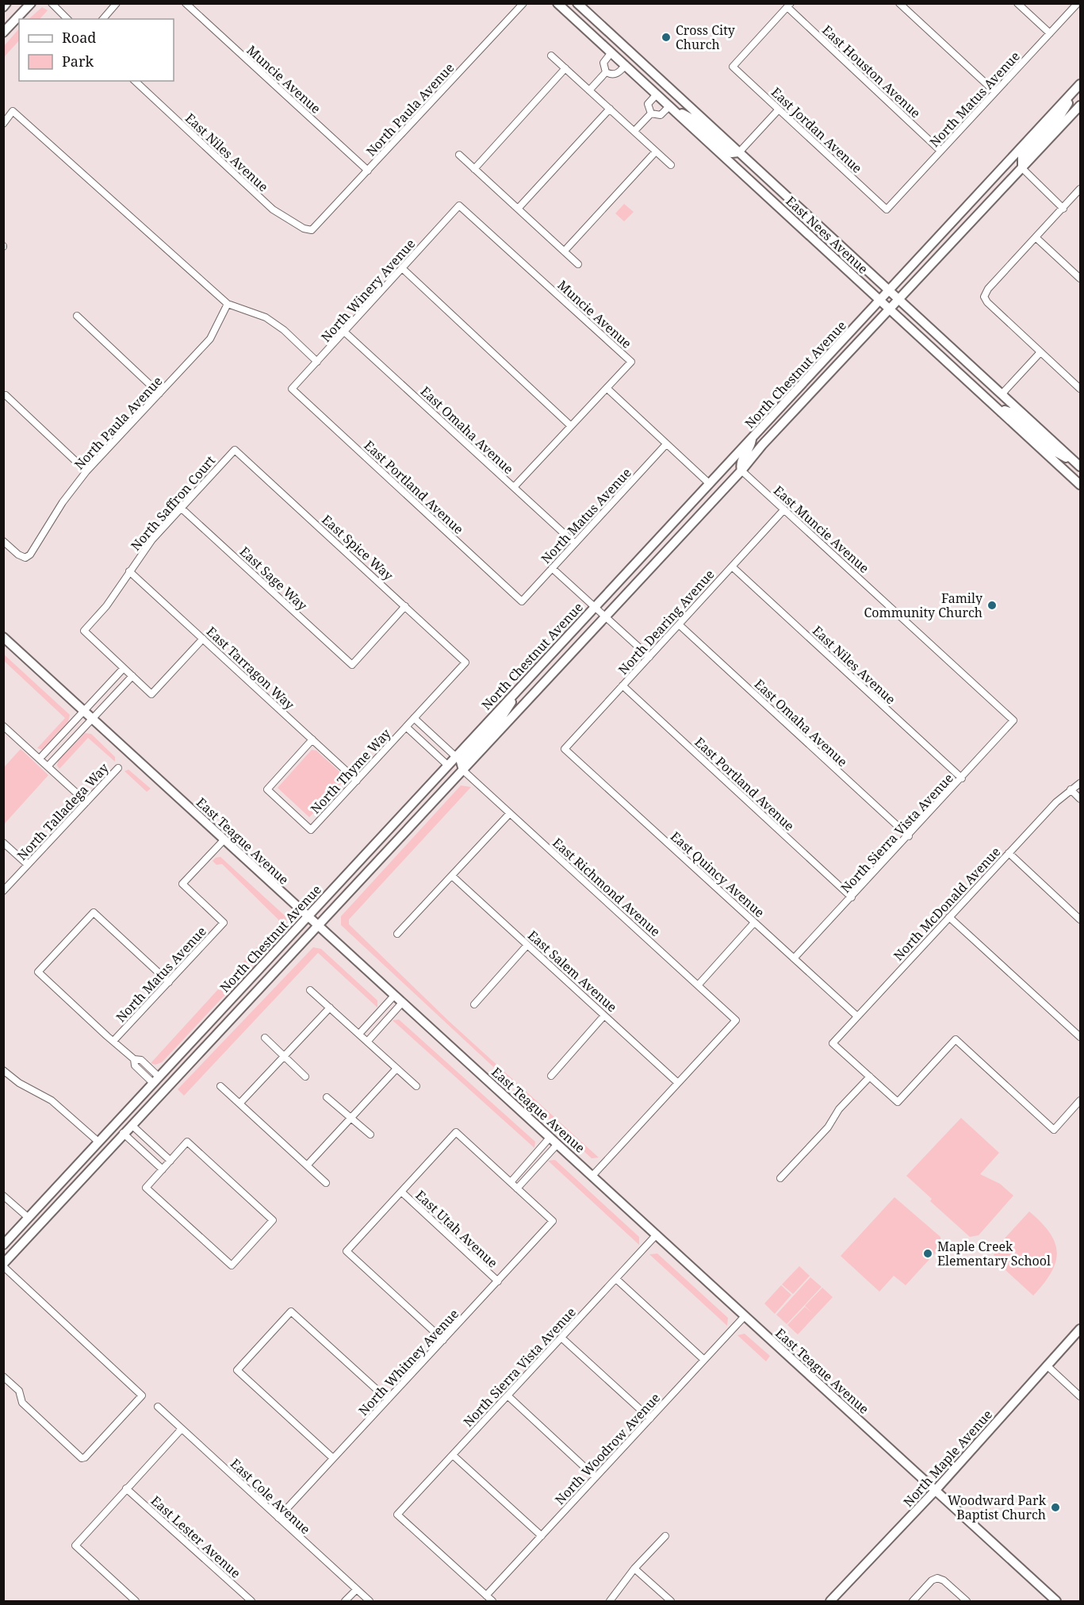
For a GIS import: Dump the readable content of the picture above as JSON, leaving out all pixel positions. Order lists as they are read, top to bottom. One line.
{"streets":{"main road":["East Nees Avenue","North Chestnut Avenue","East Teague Avenue","North Maple Avenue"],"street":["East Houston Avenue","Muncie Avenue","North Matus Avenue","North Paula Avenue","East Jordan Avenue","East Niles Avenue","North Winery Avenue","East Omaha Avenue","East Portland Avenue","North Saffron Court","East Muncie Avenue","East Spice Way","East Sage Way","North Dearing Avenue","East Tarragon Way","North Thyme Way","North Talladega Way","North Sierra Vista Avenue","East Quincy Avenue","East Richmond Avenue","North McDonald Avenue","East Salem Avenue","East Utah Avenue","North Whitney Avenue","North Woodrow Avenue","East Cole Avenue","East Lester Avenue"]},"crossings":[["East Houston Avenue","North Matus Avenue"],["East Houston Avenue","East Jordan Avenue"],["Muncie Avenue","North Paula Avenue"],["Muncie Avenue","North Winery Avenue"],["North Matus Avenue","East Jordan Avenue"],["North Matus Avenue","East Omaha Avenue"],["North Matus Avenue","East Portland Avenue"],["North Matus Avenue","East Teague Avenue"],["North Paula Avenue","East Niles Avenue"],["East Niles Avenue","North Dearing Avenue"],["East Niles Avenue","North Sierra Vista Avenue"],["East Nees Avenue","North Chestnut Avenue"],["North Winery Avenue","East Omaha Avenue"],["North Winery Avenue","East Portland Avenue"],["North Chestnut Avenue","East Muncie Avenue"],["North Chestnut Avenue","North Thyme Way"],["North Chestnut Avenue","East Teague Avenue"],["North Chestnut Avenue","East Richmond Avenue"],["East Omaha Avenue","North Dearing Avenue"],["East Omaha Avenue","North Sierra Vista Avenue"],["East Portland Avenue","North Dearing Avenue"],["East Portland Avenue","North Sierra Vista Avenue"],["North Saffron Court","East Spice Way"],["North Saffron Court","East Sage Way"],["North Saffron Court","East Tarragon Way"],["East Muncie Avenue","North Dearing Avenue"],["East Muncie Avenue","North Sierra Vista Avenue"],["East Spice Way","East Sage Way"],["East Spice Way","North Thyme Way"],["North Dearing Avenue","East Quincy Avenue"],["East Tarragon Way","North Thyme Way"],["North Sierra Vista Avenue","East Teague Avenue"],["North Sierra Vista Avenue","East Quincy Avenue"],["North Sierra Vista Avenue","North Woodrow Avenue"],["East Teague Avenue","North Woodrow Avenue"],["East Teague Avenue","North Maple Avenue"],["East Quincy Avenue","North McDonald Avenue"],["East Richmond Avenue","East Salem Avenue"],["East Utah Avenue","North Whitney Avenue"],["North Whitney Avenue","East Cole Avenue"]],"places":["Cross City Church","Family Community Church","Maple Creek Elementary School","Woodward Park Baptist Church"],"legend":["Road","Park"]}
